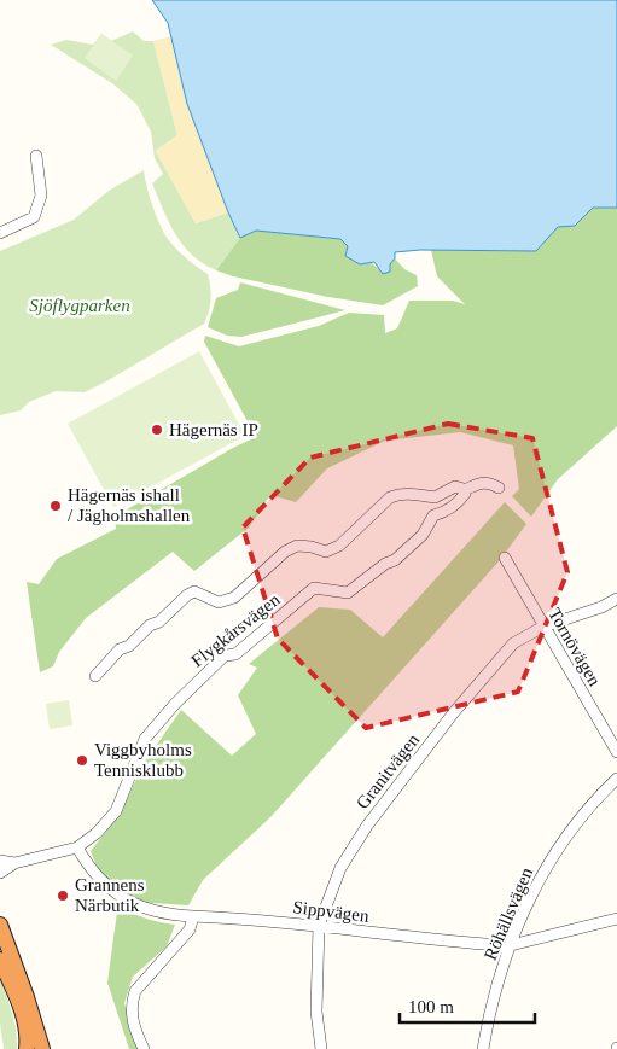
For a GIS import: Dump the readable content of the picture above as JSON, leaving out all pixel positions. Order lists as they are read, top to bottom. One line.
{"streets":{"street":["Flygkårsvägen","Tornövägen","Granitvägen","Sippvägen","Röhällsvägen"]},"crossings":[["Flygkårsvägen","Sippvägen"],["Tornövägen","Granitvägen"],["Granitvägen","Sippvägen"],["Sippvägen","Röhällsvägen"]],"parks":["Sjöflygparken"],"places":["Hägernäs IP","Hägernäs ishall / Jägholmshallen","Viggbyholms Tennisklubb","Grannens Närbutik"],"scale_bar":"100 m"}
